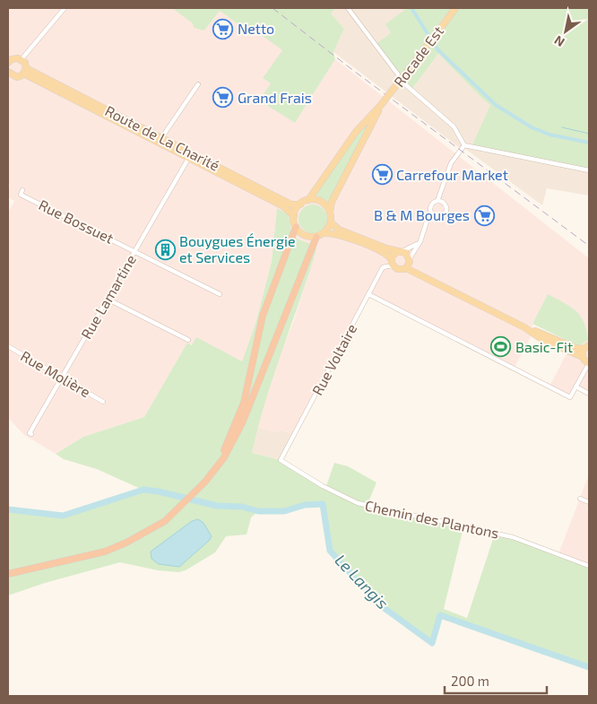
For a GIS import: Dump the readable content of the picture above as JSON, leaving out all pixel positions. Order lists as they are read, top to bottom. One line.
{"streets":{"main road":["Rocade Est","Route de La Charité"],"street":["Rue Bossuet","Rue Lamartine","Rue Voltaire","Rue Molière","Chemin des Plantons"]},"crossings":[["Rocade Est","Route de La Charité"],["Route de La Charité","Rue Lamartine"],["Rue Bossuet","Rue Lamartine"],["Rue Lamartine","Rue Molière"],["Rue Voltaire","Chemin des Plantons"]],"water":["Le Langis"],"places":{"supermarket":["Netto","Grand Frais","Carrefour Market","B & M Bourges"],"building":["Bouygues Énergie et Services"],"sports":["Basic-Fit"]},"scale_bar":"200 m","north":"bottom left"}
